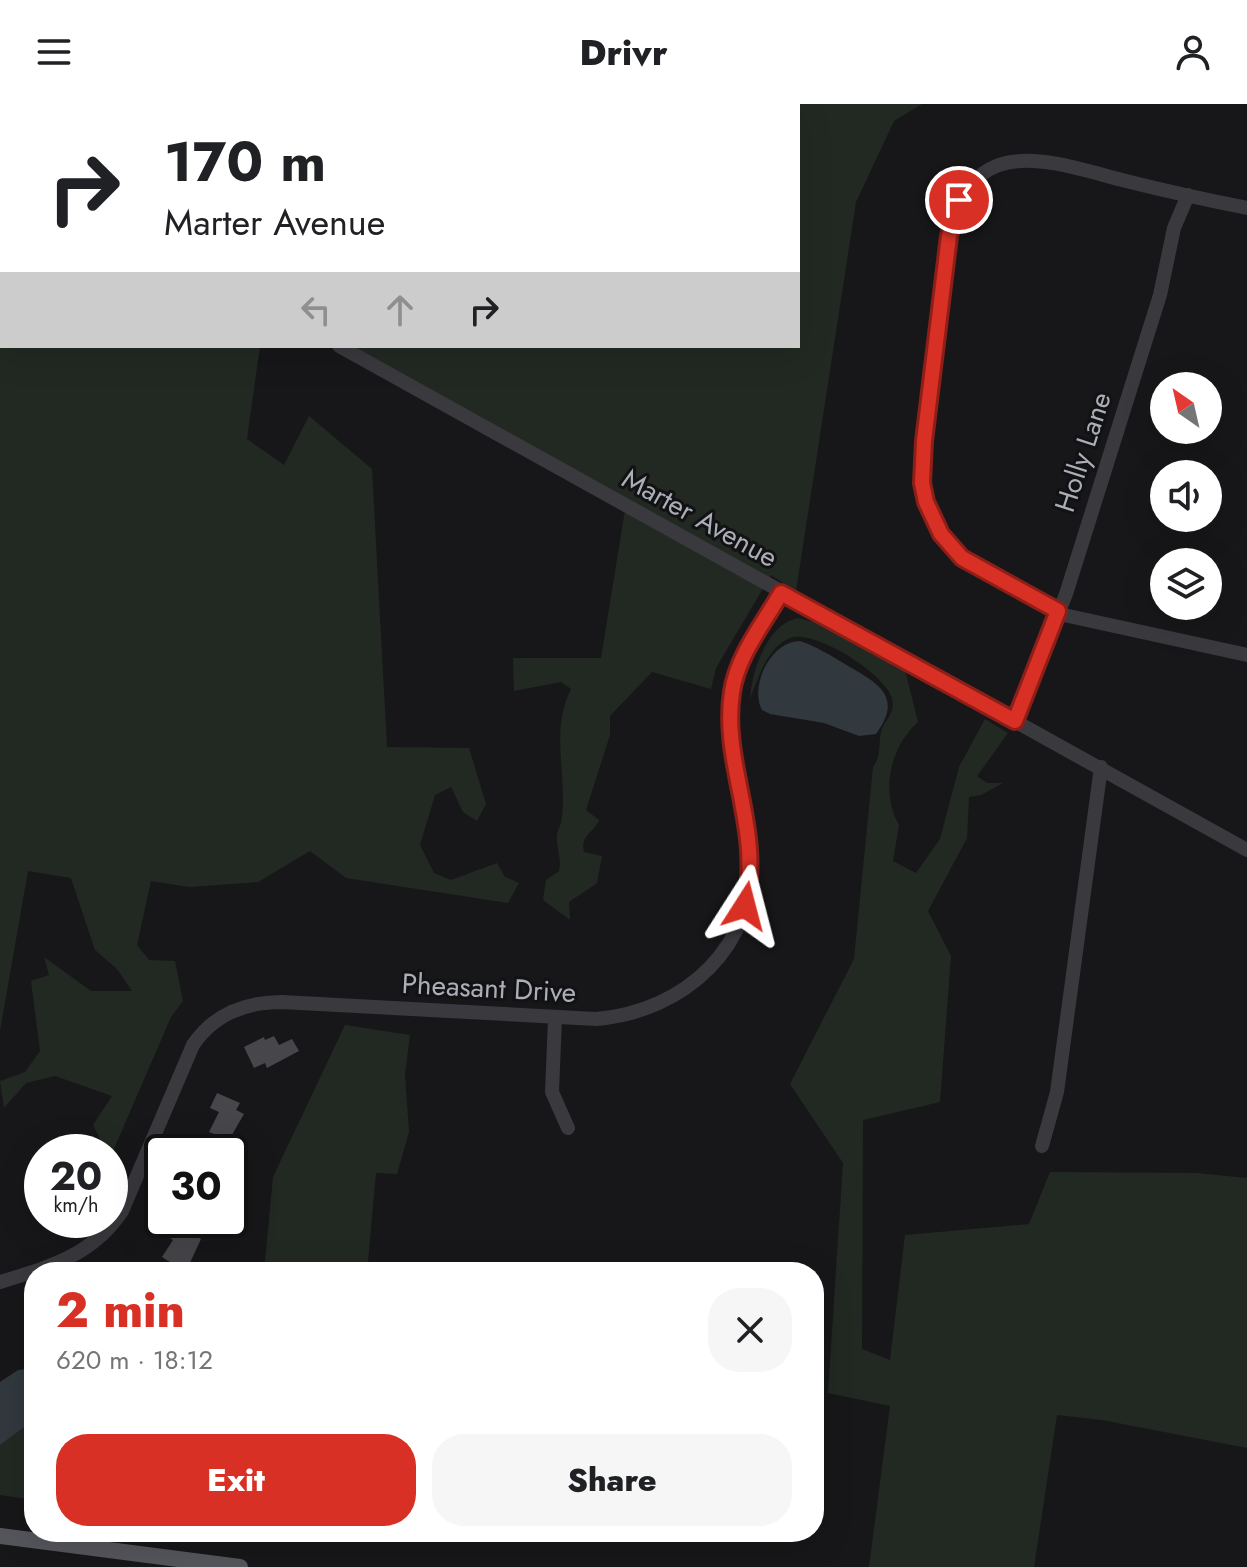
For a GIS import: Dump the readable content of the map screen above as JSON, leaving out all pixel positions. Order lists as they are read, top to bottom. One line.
{"streets":{"street":["Holly Lane","Marter Avenue","Pheasant Drive"]},"crossings":[["Holly Lane","Marter Avenue"],["Marter Avenue","Pheasant Drive"]],"north":"top left","page":{"header":"Drivr","turn":["170 m","Marter Avenue"],"speed":"20 km/h","limit":"30","heading":["2 min","620 m · 18:12"],"buttons":["Exit","Share"]}}
